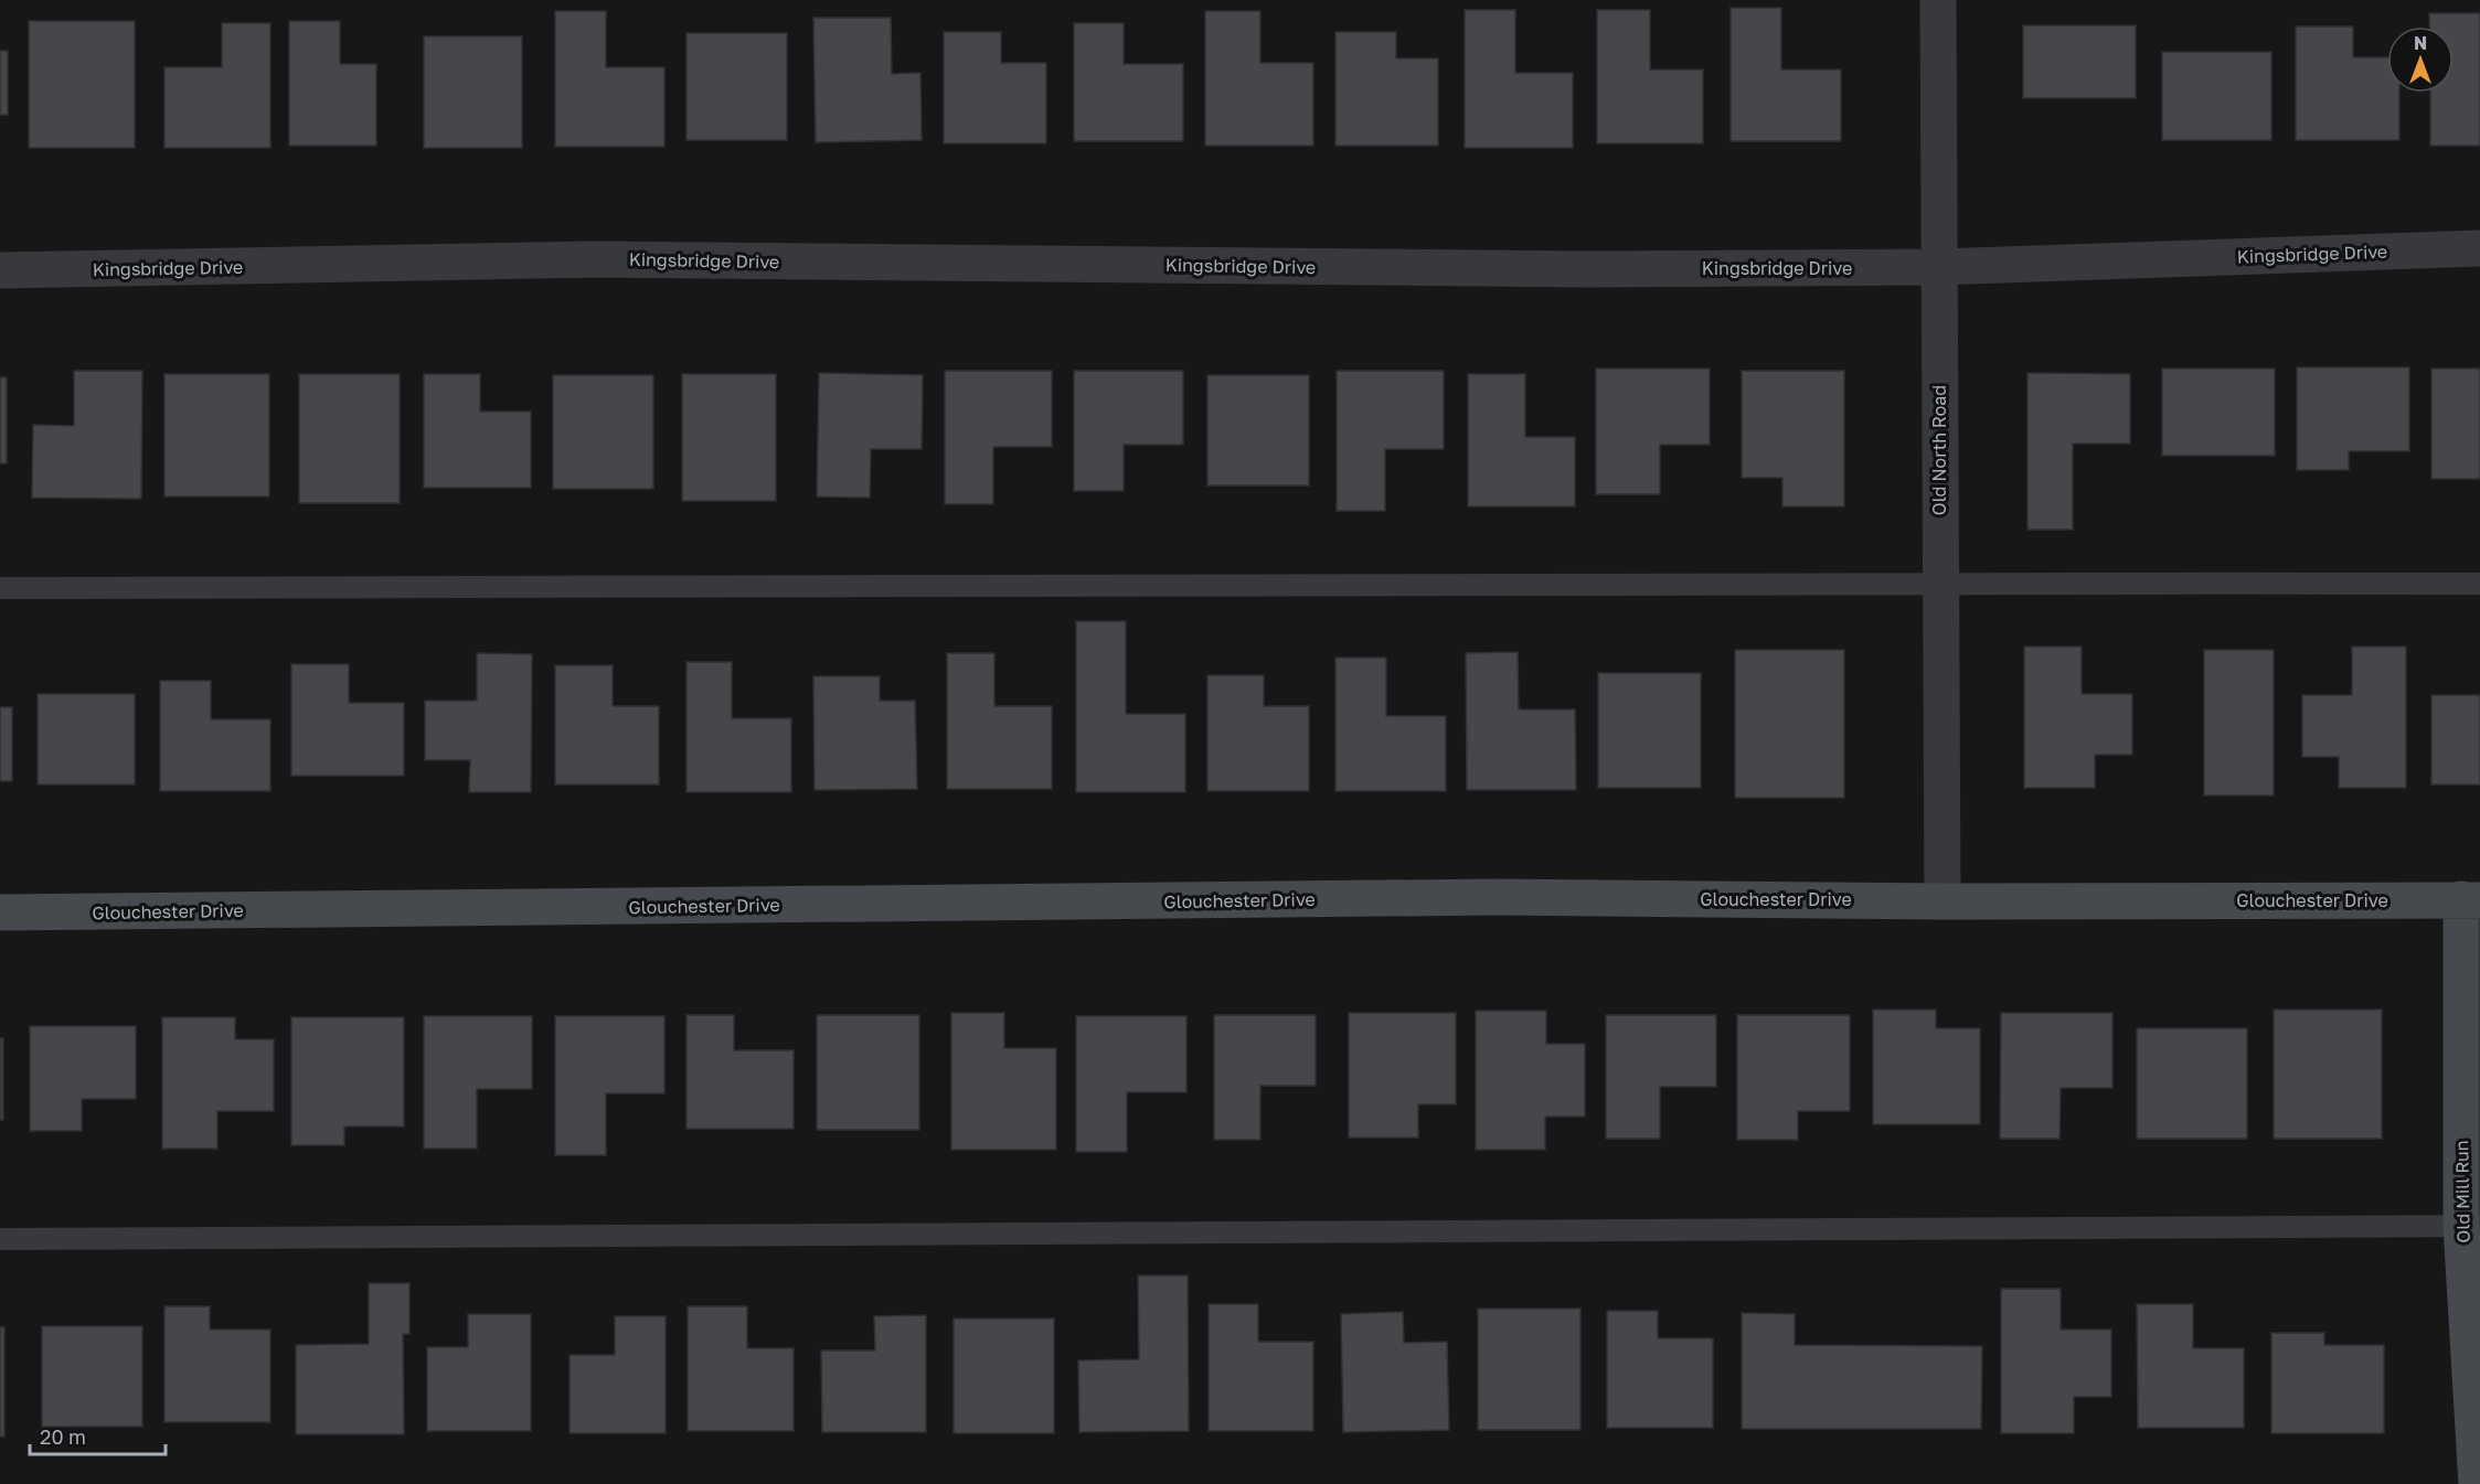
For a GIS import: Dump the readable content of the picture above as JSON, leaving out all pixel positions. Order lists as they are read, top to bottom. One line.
{"streets":{"street":["Kingsbridge Drive","Old North Road","Glouchester Drive","Old Mill Run"]},"crossings":[["Kingsbridge Drive","Old North Road"],["Old North Road","Glouchester Drive"],["Glouchester Drive","Old Mill Run"]],"scale_bar":"20 m","north":"top"}
